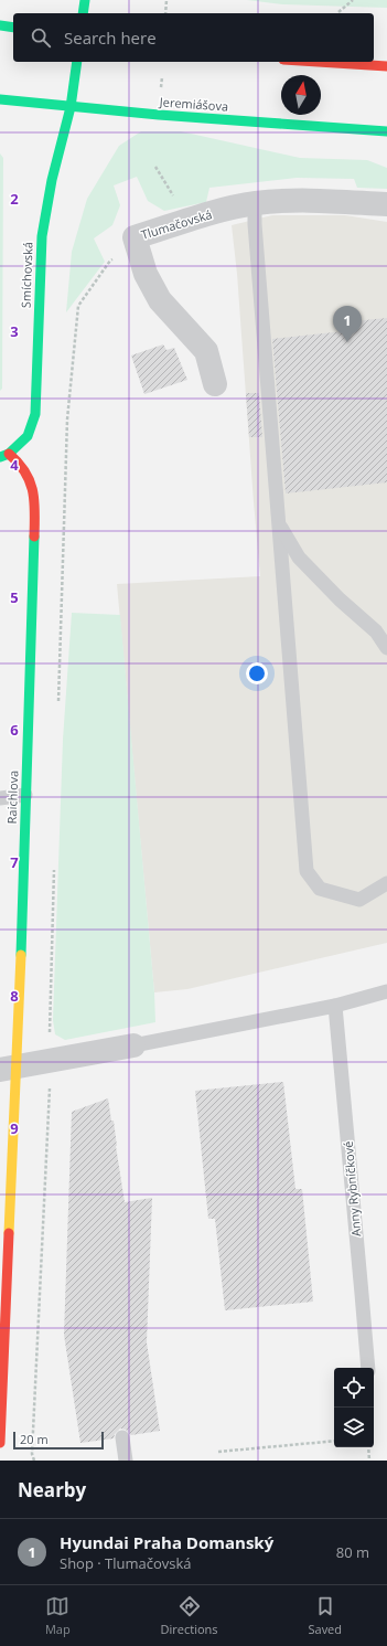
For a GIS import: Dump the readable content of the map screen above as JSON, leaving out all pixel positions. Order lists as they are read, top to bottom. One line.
{"streets":{"street":["Jeremiášova","Tlumačovská","Smíchovská","Raichlova"],"lane":["Anny Rybníčkové"]},"crossings":[["Jeremiášova","Smíchovská"],["Smíchovská","Raichlova"]],"scale_bar":"20 m","north":"top","page":{"search":"Search here","pins":"1","scale":"20 m","heading":"Nearby","list":[{"mark":"1","name":"Hyundai Praha Domanský","note":"Shop · Tlumačovská","value":"80 m"}],"nav":["Map","Directions","Saved"]},"grid":{"rows":["2","3","4","5","6","7","8","9"]}}
